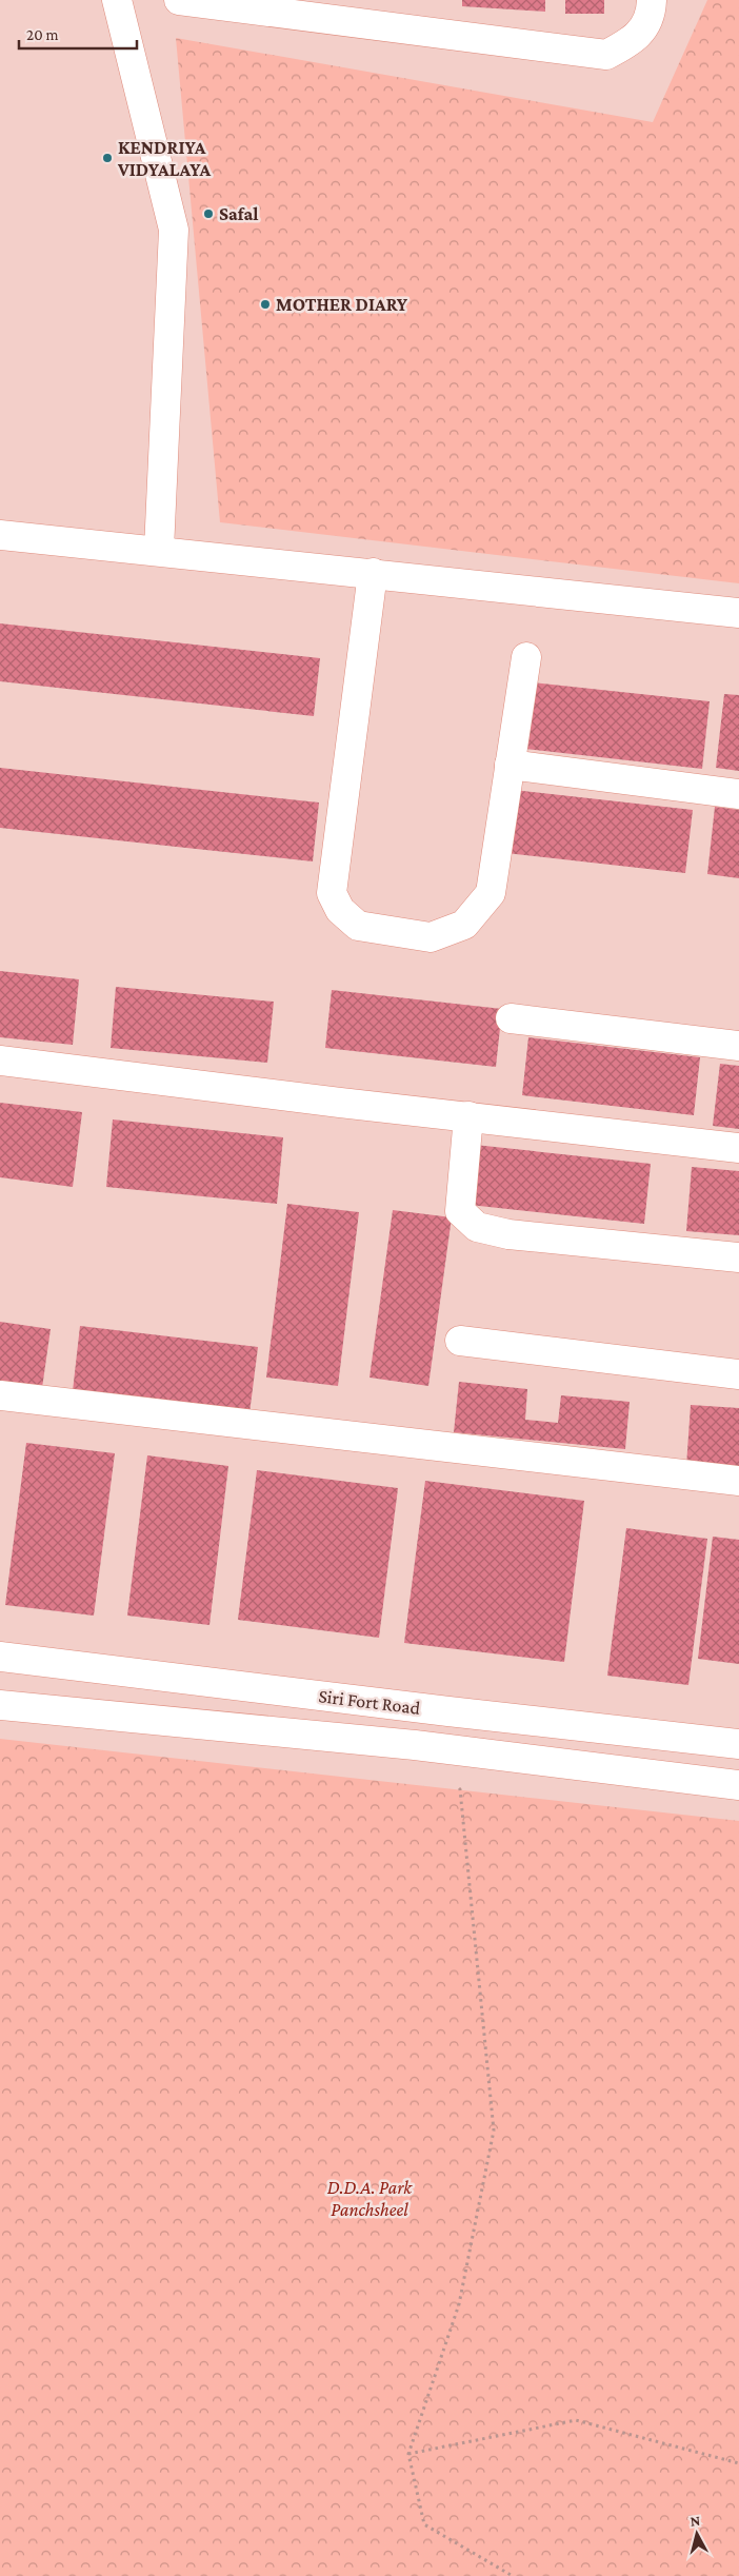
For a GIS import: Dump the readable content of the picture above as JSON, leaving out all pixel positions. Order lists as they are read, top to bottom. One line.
{"streets":{"street":["Siri Fort Road"]},"parks":["D.D.A. Park Panchsheel"],"places":["KENDRIYA VIDYALAYA","Safal","MOTHER DIARY"],"scale_bar":"20 m","north":"top"}
